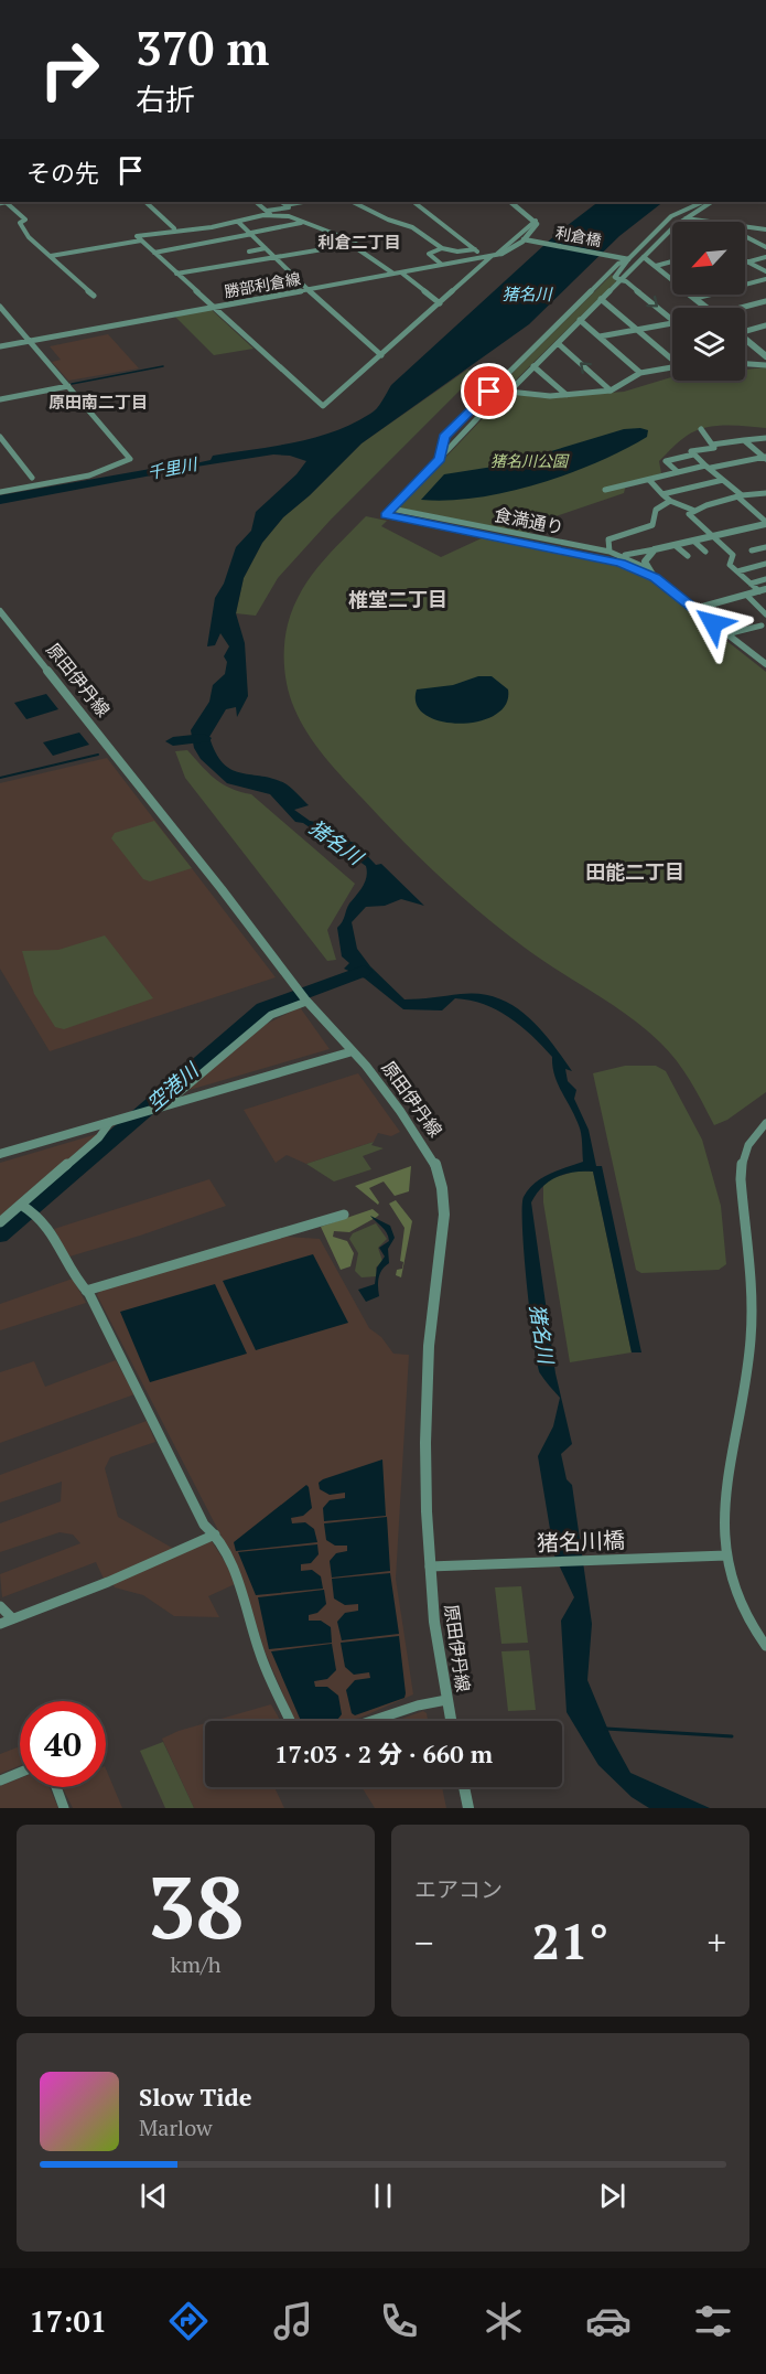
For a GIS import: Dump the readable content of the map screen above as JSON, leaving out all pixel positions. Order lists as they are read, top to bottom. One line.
{"streets":{"street":["利倉橋","勝部利倉線","食満通り","原田伊丹線","猪名川橋"]},"crossings":[["利倉橋","勝部利倉線"],["原田伊丹線","猪名川橋"]],"districts":["利倉二丁目","原田南二丁目","椎堂二丁目","田能二丁目"],"water":["猪名川","千里川","空港川"],"parks":["猪名川公園"],"north":"bottom left","page":{"turn":["370 m","右折"],"then":"その先","limit":"40","trip":"17:03 · 2 分 · 660 m","tile":[["38","km/h"],"エアコン"],"heat":["−","21°","+"],"song":["Slow Tide","Marlow"],"tabs":"17:01"}}
